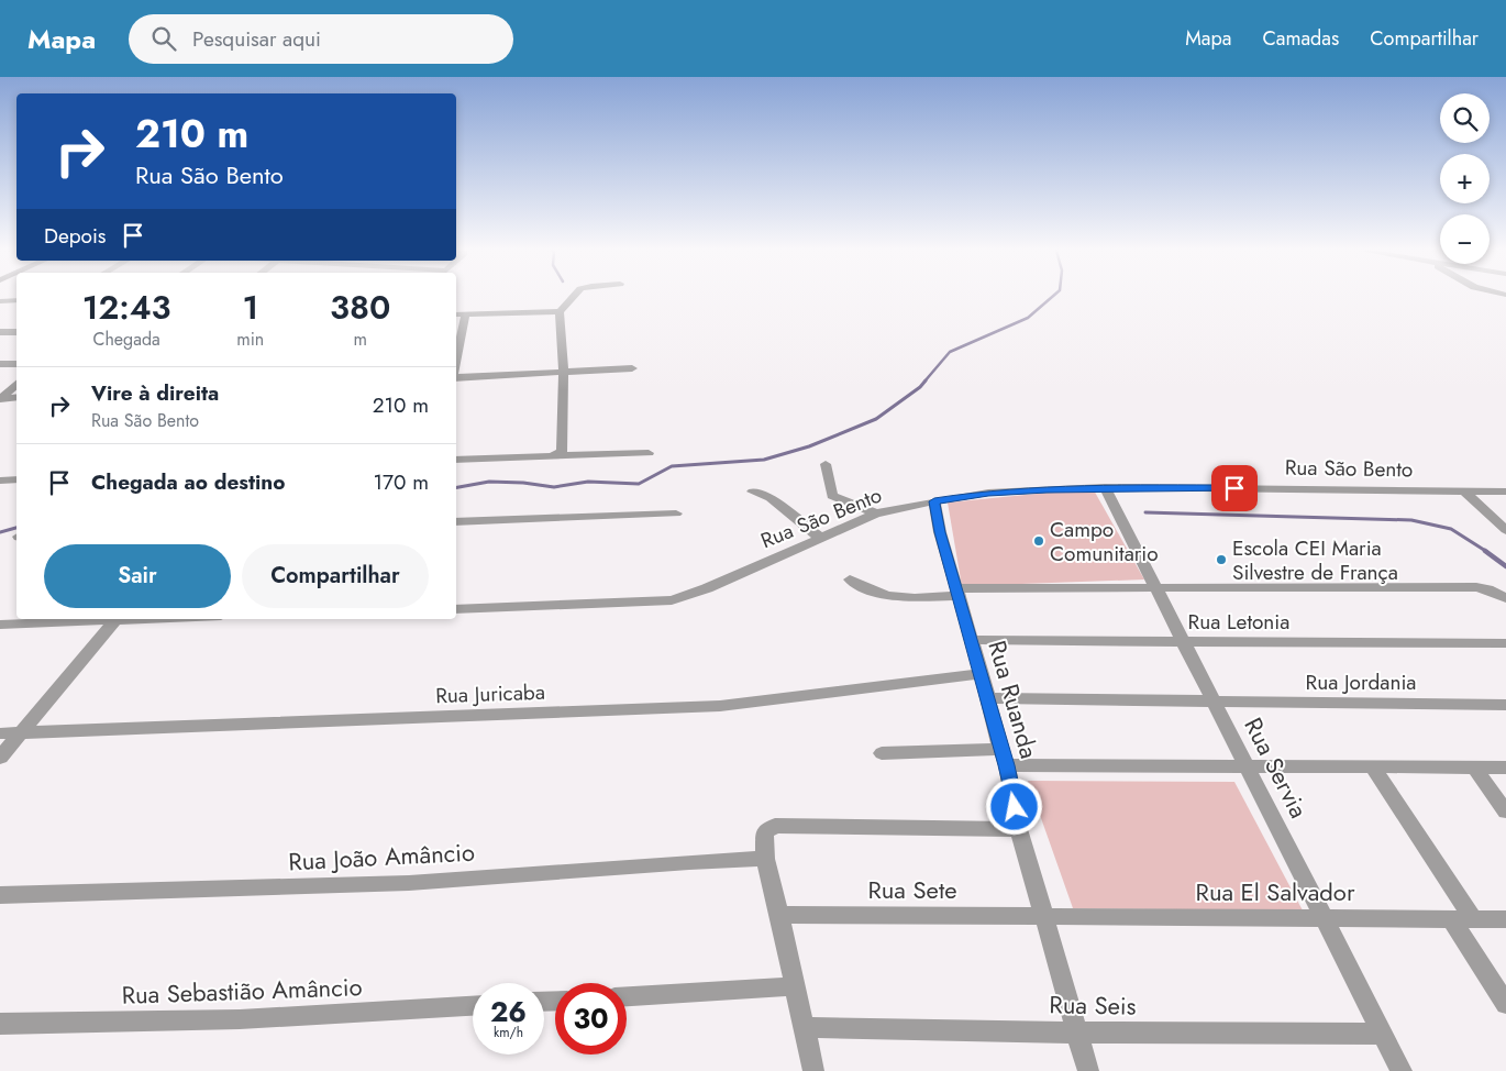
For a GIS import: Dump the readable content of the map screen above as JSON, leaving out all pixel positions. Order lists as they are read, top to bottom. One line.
{"streets":{"street":["Rua São Bento","Rua Letonia","Rua Jordania","Rua Juricaba","Rua Ruanda","Rua Servia","Rua João Amâncio","Rua Sete","Rua El Salvador","Rua Sebastião Amâncio","Rua Seis"]},"crossings":[["Rua São Bento","Rua Ruanda"],["Rua São Bento","Rua Servia"],["Rua Letonia","Rua Ruanda"],["Rua Letonia","Rua Servia"],["Rua Jordania","Rua Ruanda"],["Rua Jordania","Rua Servia"],["Rua Juricaba","Rua Ruanda"],["Rua Ruanda","Rua Sete"],["Rua Ruanda","Rua El Salvador"],["Rua Ruanda","Rua Seis"],["Rua Servia","Rua El Salvador"],["Rua Servia","Rua Seis"],["Rua Sete","Rua El Salvador"]],"places":["Campo Comunitario","Escola CEI Maria Silvestre de França"],"page":{"header":"Mapa","search":"Pesquisar aqui","nav":["Mapa","Camadas","Compartilhar"],"map_buttons":["+","−"],"turn":["210 m","Rua São Bento"],"then":"Depois","eta":["12:43","Chegada","1","min","380","m"],"list":[{"name":"Vire à direita","note":"Rua São Bento","value":"210 m"},{"name":"Chegada ao destino","value":"170 m"}],"buttons":["Sair","Compartilhar"],"speed":"26 km/h","limit":"30"}}
